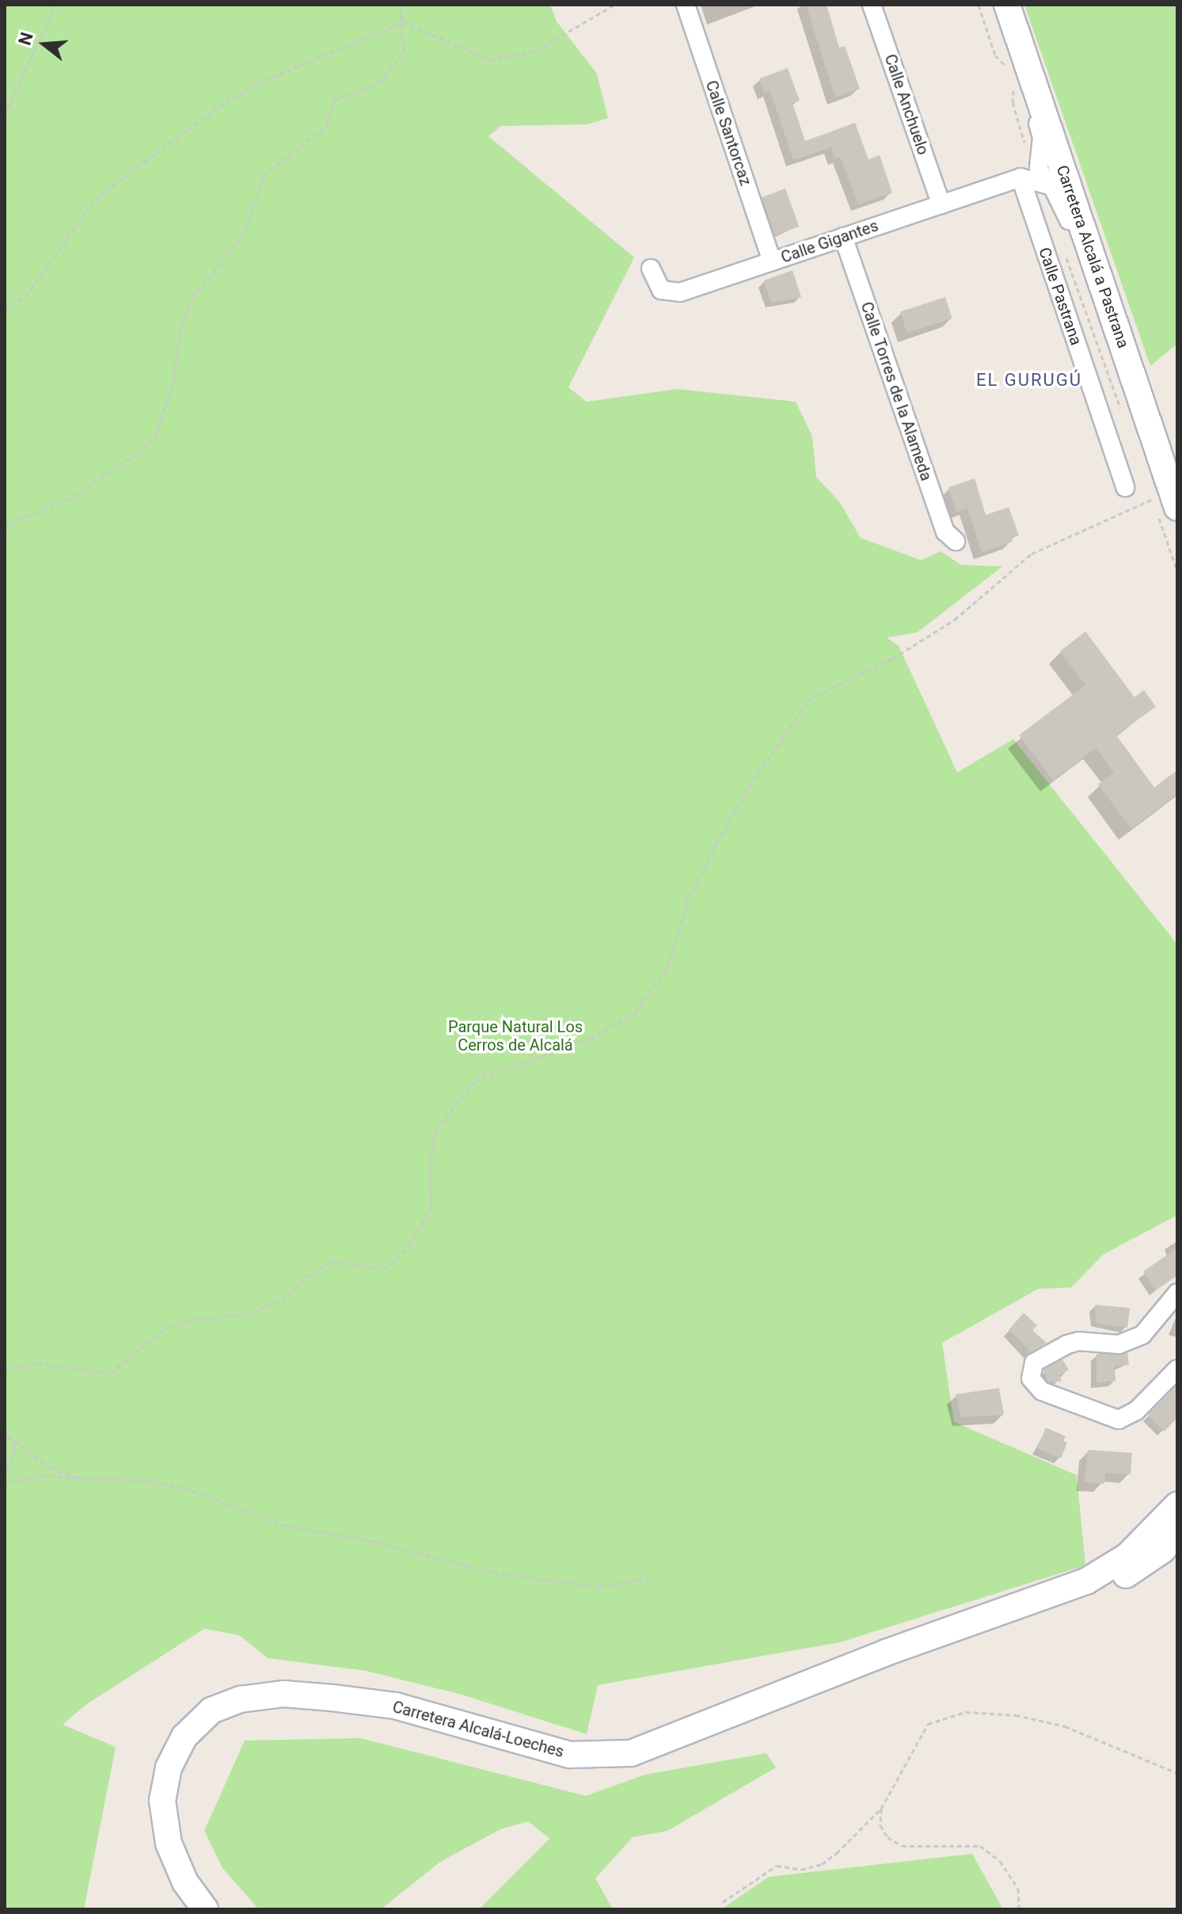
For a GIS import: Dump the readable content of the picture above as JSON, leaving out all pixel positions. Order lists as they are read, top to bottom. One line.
{"streets":{"main road":["Carretera Alcalá a Pastrana","Carretera Alcalá-Loeches"],"street":["Calle Anchuelo","Calle Santorcaz","Calle Gigantes","Calle Pastrana","Calle Torres de la Alameda"]},"crossings":[["Calle Anchuelo","Calle Gigantes"],["Calle Santorcaz","Calle Gigantes"],["Calle Gigantes","Carretera Alcalá a Pastrana"],["Calle Gigantes","Calle Pastrana"],["Calle Gigantes","Calle Torres de la Alameda"]],"districts":["EL GURUGÚ"],"parks":["Parque Natural Los Cerros de Alcalá"],"north":"left"}
